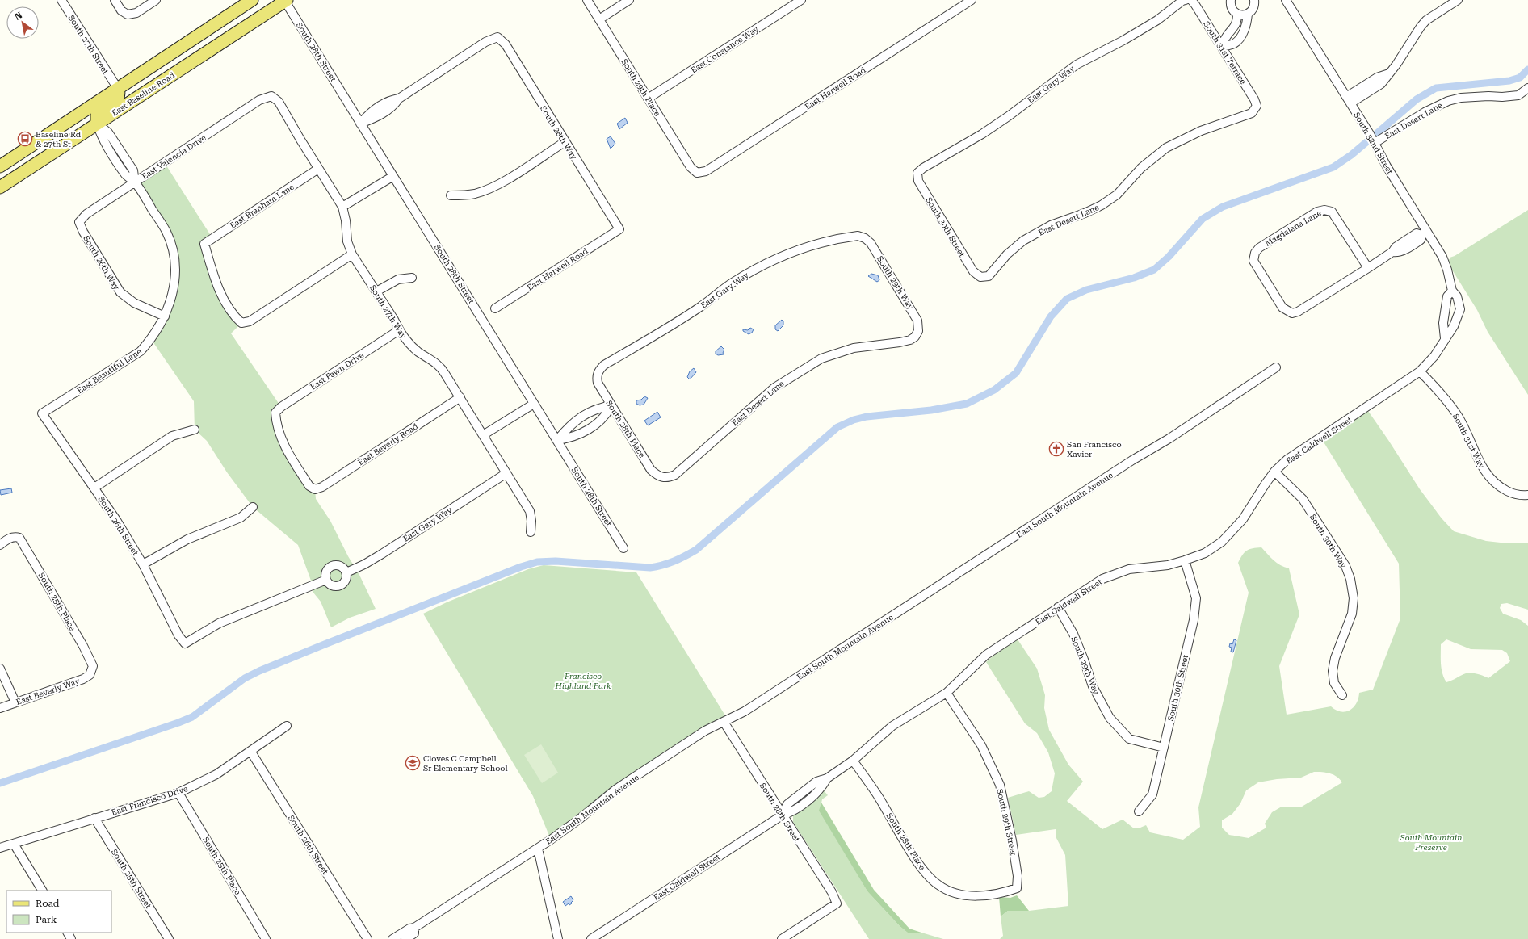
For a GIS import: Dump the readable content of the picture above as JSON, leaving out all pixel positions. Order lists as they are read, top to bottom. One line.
{"streets":{"main road":["East Baseline Road"],"street":["South 27th Street","East Constance Way","South 28th Street","South 31st Terrace","East Gary Way","South 29th Place","East Harwell Road","East Desert Lane","South 28th Way","South 32nd Street","East Valencia Drive","East Branham Lane","South 30th Street","Magdalena Lane","South 26th Way","South 29th Way","South 27th Way","East Beautiful Lane","East Fawn Drive","South 28th Place","East Caldwell Street","South 31st Way","East Beverly Road","East South Mountain Avenue","South 26th Street","South 30th Way","South 25th Place","East Beverly Way","East Francisco Drive","South 29th Street","South 25th Street"]},"crossings":[["East Constance Way","South 29th Place"],["South 28th Street","East Baseline Road"],["South 28th Street","South 28th Way"],["South 28th Street","East Caldwell Street"],["South 28th Street","East South Mountain Avenue"],["South 31st Terrace","East Desert Lane"],["East Gary Way","South 30th Street"],["East Gary Way","South 29th Way"],["East Gary Way","South 27th Way"],["East Gary Way","South 28th Place"],["East Gary Way","South 26th Street"],["South 29th Place","East Harwell Road"],["East Harwell Road","South 28th Way"],["East Desert Lane","South 32nd Street"],["East Desert Lane","South 30th Street"],["East Desert Lane","South 29th Way"],["East Desert Lane","South 28th Place"],["South 32nd Street","Magdalena Lane"],["South 32nd Street","East Caldwell Street"],["East Valencia Drive","South 26th Way"],["East Valencia Drive","South 27th Way"],["East Branham Lane","South 27th Way"],["South 30th Street","South 29th Way"],["South 30th Street","East Caldwell Street"],["South 26th Way","East Beautiful Lane"],["South 29th Way","East Caldwell Street"],["South 27th Way","East Fawn Drive"],["South 27th Way","East Beverly Road"],["East Beautiful Lane","South 26th Street"],["East Fawn Drive","East Beverly Road"],["South 28th Place","East Caldwell Street"],["South 28th Place","South 29th Street"],["East Caldwell Street","South 31st Way"],["East Caldwell Street","South 30th Way"],["East Caldwell Street","South 29th Street"],["South 26th Street","East Francisco Drive"],["South 25th Place","East Beverly Way"],["South 25th Place","East Francisco Drive"],["East Francisco Drive","South 25th Street"]],"parks":["Francisco Highland Park","South Mountain Preserve"],"places":{"bus stop":["Baseline Rd & 27th St"],"church":["San Francisco Xavier"],"school or university":["Cloves C Campbell Sr Elementary School"]},"legend":["Road","Park"],"north":"top left"}
